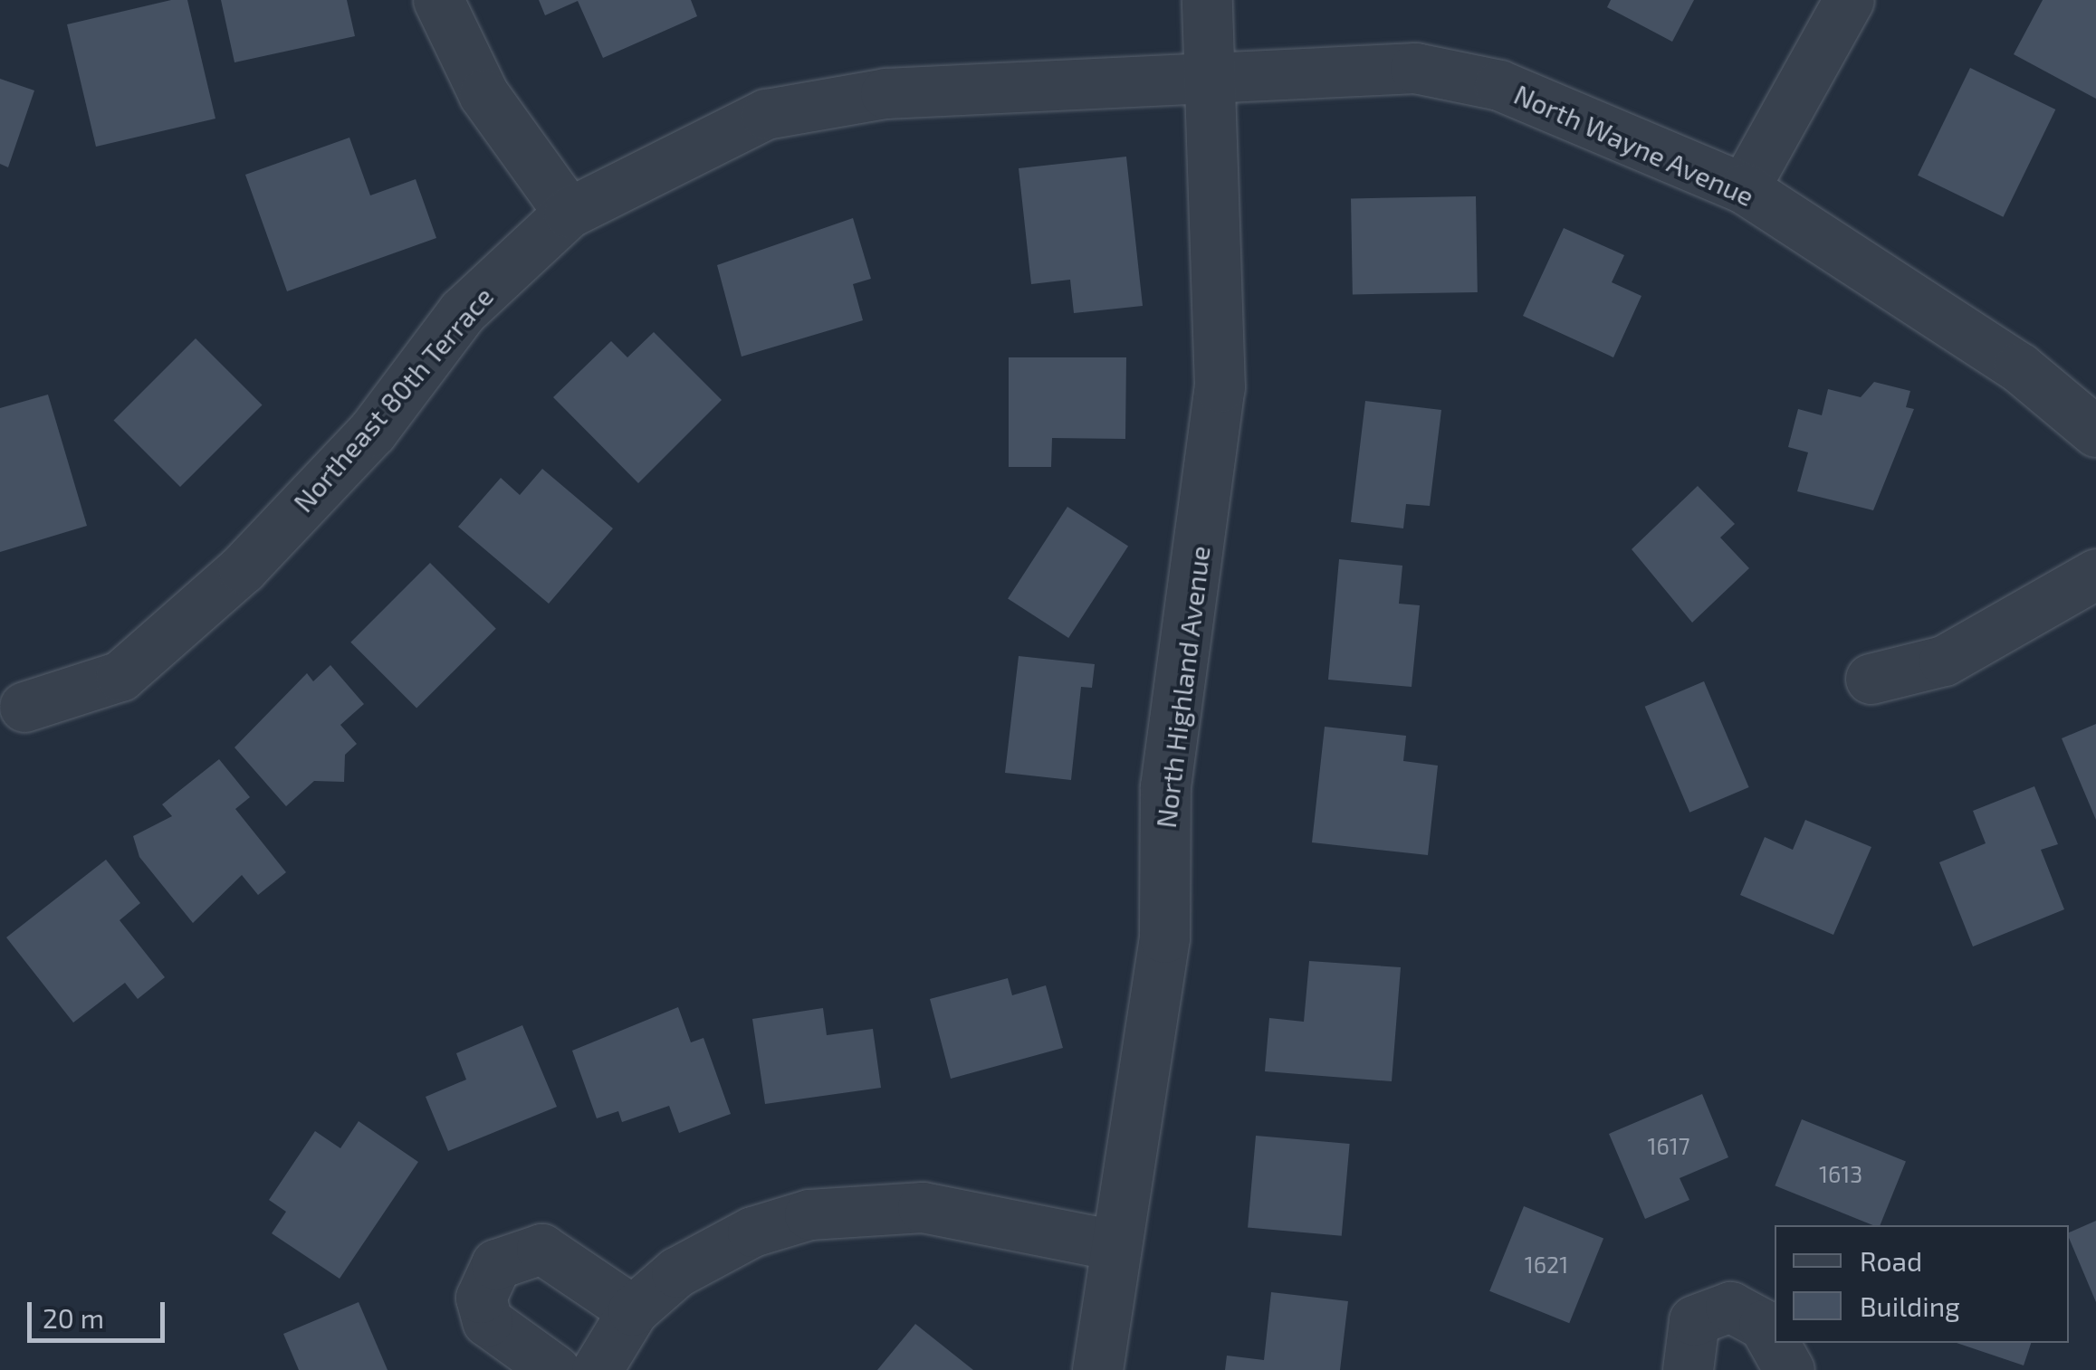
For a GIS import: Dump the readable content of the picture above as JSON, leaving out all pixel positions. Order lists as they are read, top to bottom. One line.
{"streets":{"street":["North Wayne Avenue","Northeast 80th Terrace","North Highland Avenue"]},"crossings":[["North Wayne Avenue","Northeast 80th Terrace"],["North Wayne Avenue","North Highland Avenue"],["Northeast 80th Terrace","North Highland Avenue"]],"house_numbers":["1617","1613","1621"],"legend":["Road","Building"],"scale_bar":"20 m"}
